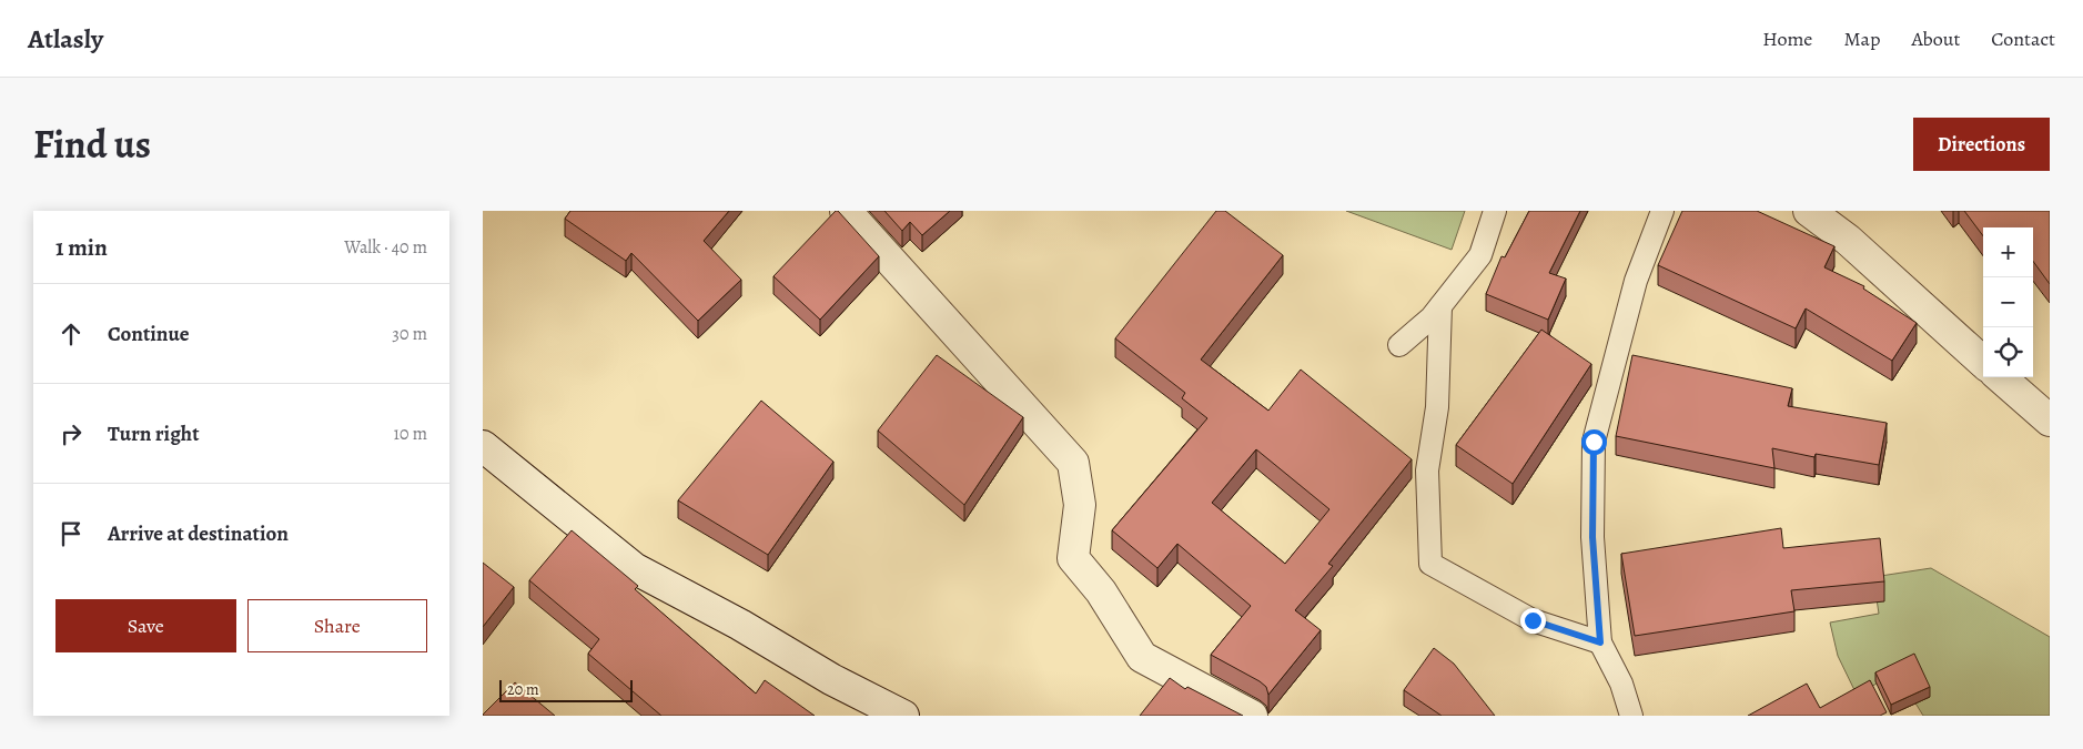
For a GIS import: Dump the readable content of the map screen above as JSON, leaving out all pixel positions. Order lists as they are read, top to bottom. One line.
{"scale_bar":"20 m","page":{"header":"Atlasly","nav":["Home","Map","About","Contact"],"title":"Find us","buttons":["Directions",["Save","Share"]],"heading":["1 min","Walk · 40 m"],"map_buttons":["+","−"],"list":[["Continue","30 m"],["Turn right","10 m"],"Arrive at destination"],"scale":"20 m"}}
